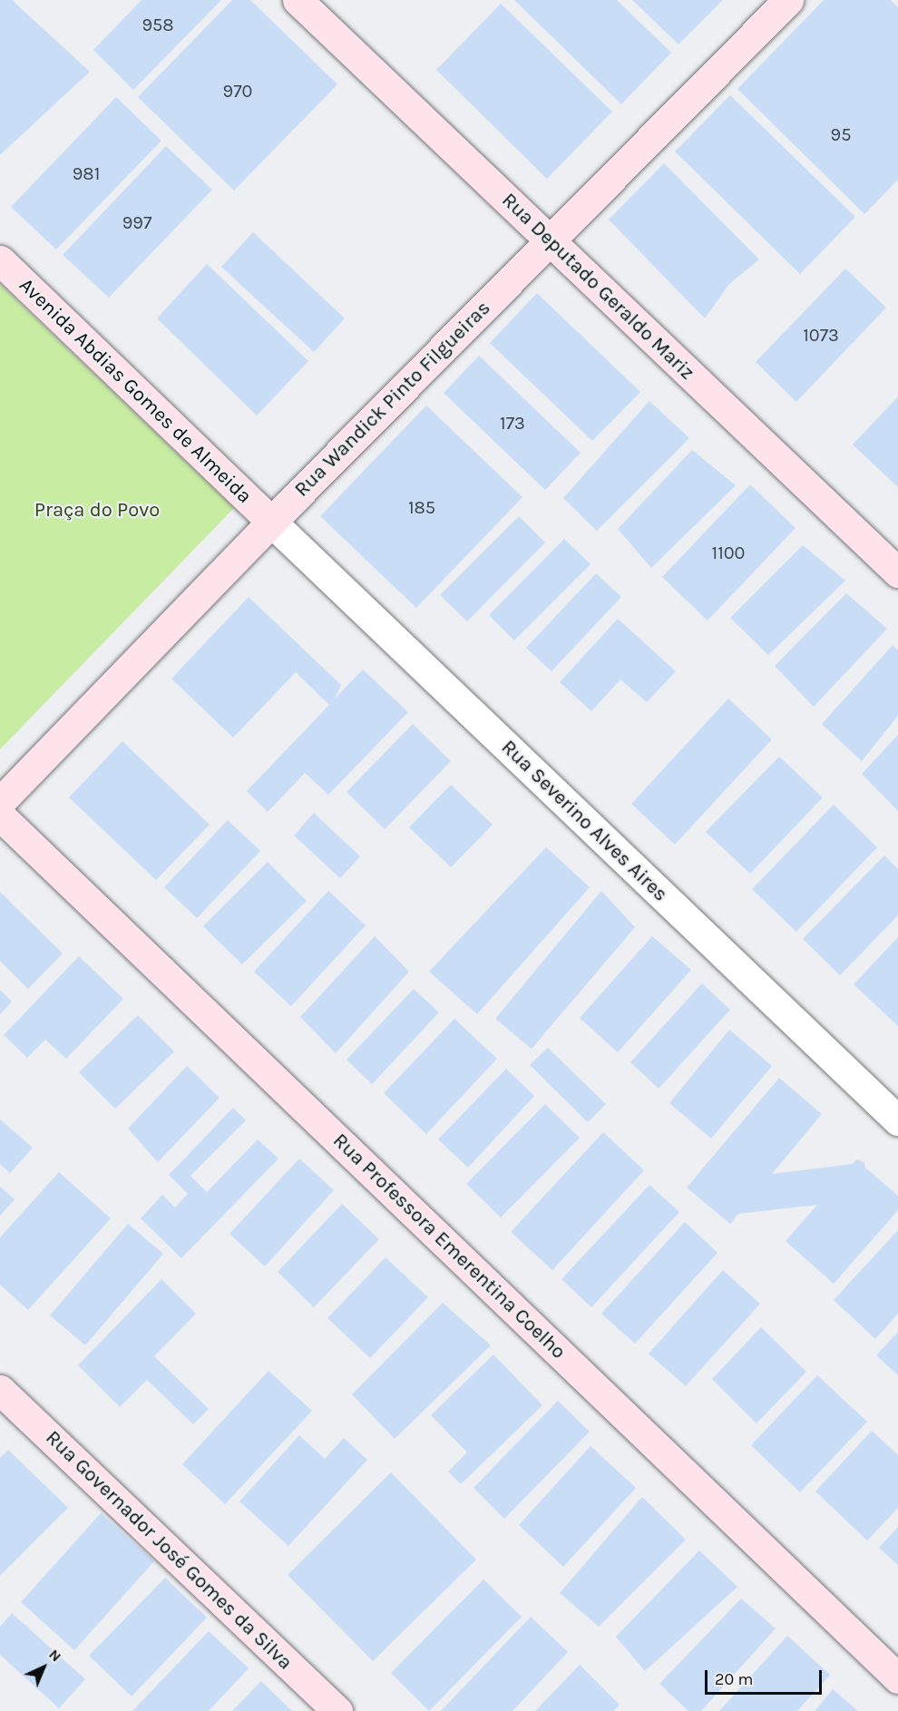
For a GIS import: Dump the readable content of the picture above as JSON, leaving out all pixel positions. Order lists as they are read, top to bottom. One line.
{"streets":{"street":["Rua Deputado Geraldo Mariz","Avenida Abdias Gomes de Almeida","Rua Wandick Pinto Filgueiras","Rua Severino Alves Aires","Rua Professora Emerentina Coelho","Rua Governador José Gomes da Silva"]},"crossings":[["Rua Deputado Geraldo Mariz","Rua Wandick Pinto Filgueiras"],["Avenida Abdias Gomes de Almeida","Rua Wandick Pinto Filgueiras"],["Avenida Abdias Gomes de Almeida","Rua Severino Alves Aires"],["Rua Wandick Pinto Filgueiras","Rua Severino Alves Aires"]],"parks":["Praça do Povo"],"house_numbers":["958","970","95","981","997","1073","173","185","1100"],"scale_bar":"20 m","north":"top right"}
